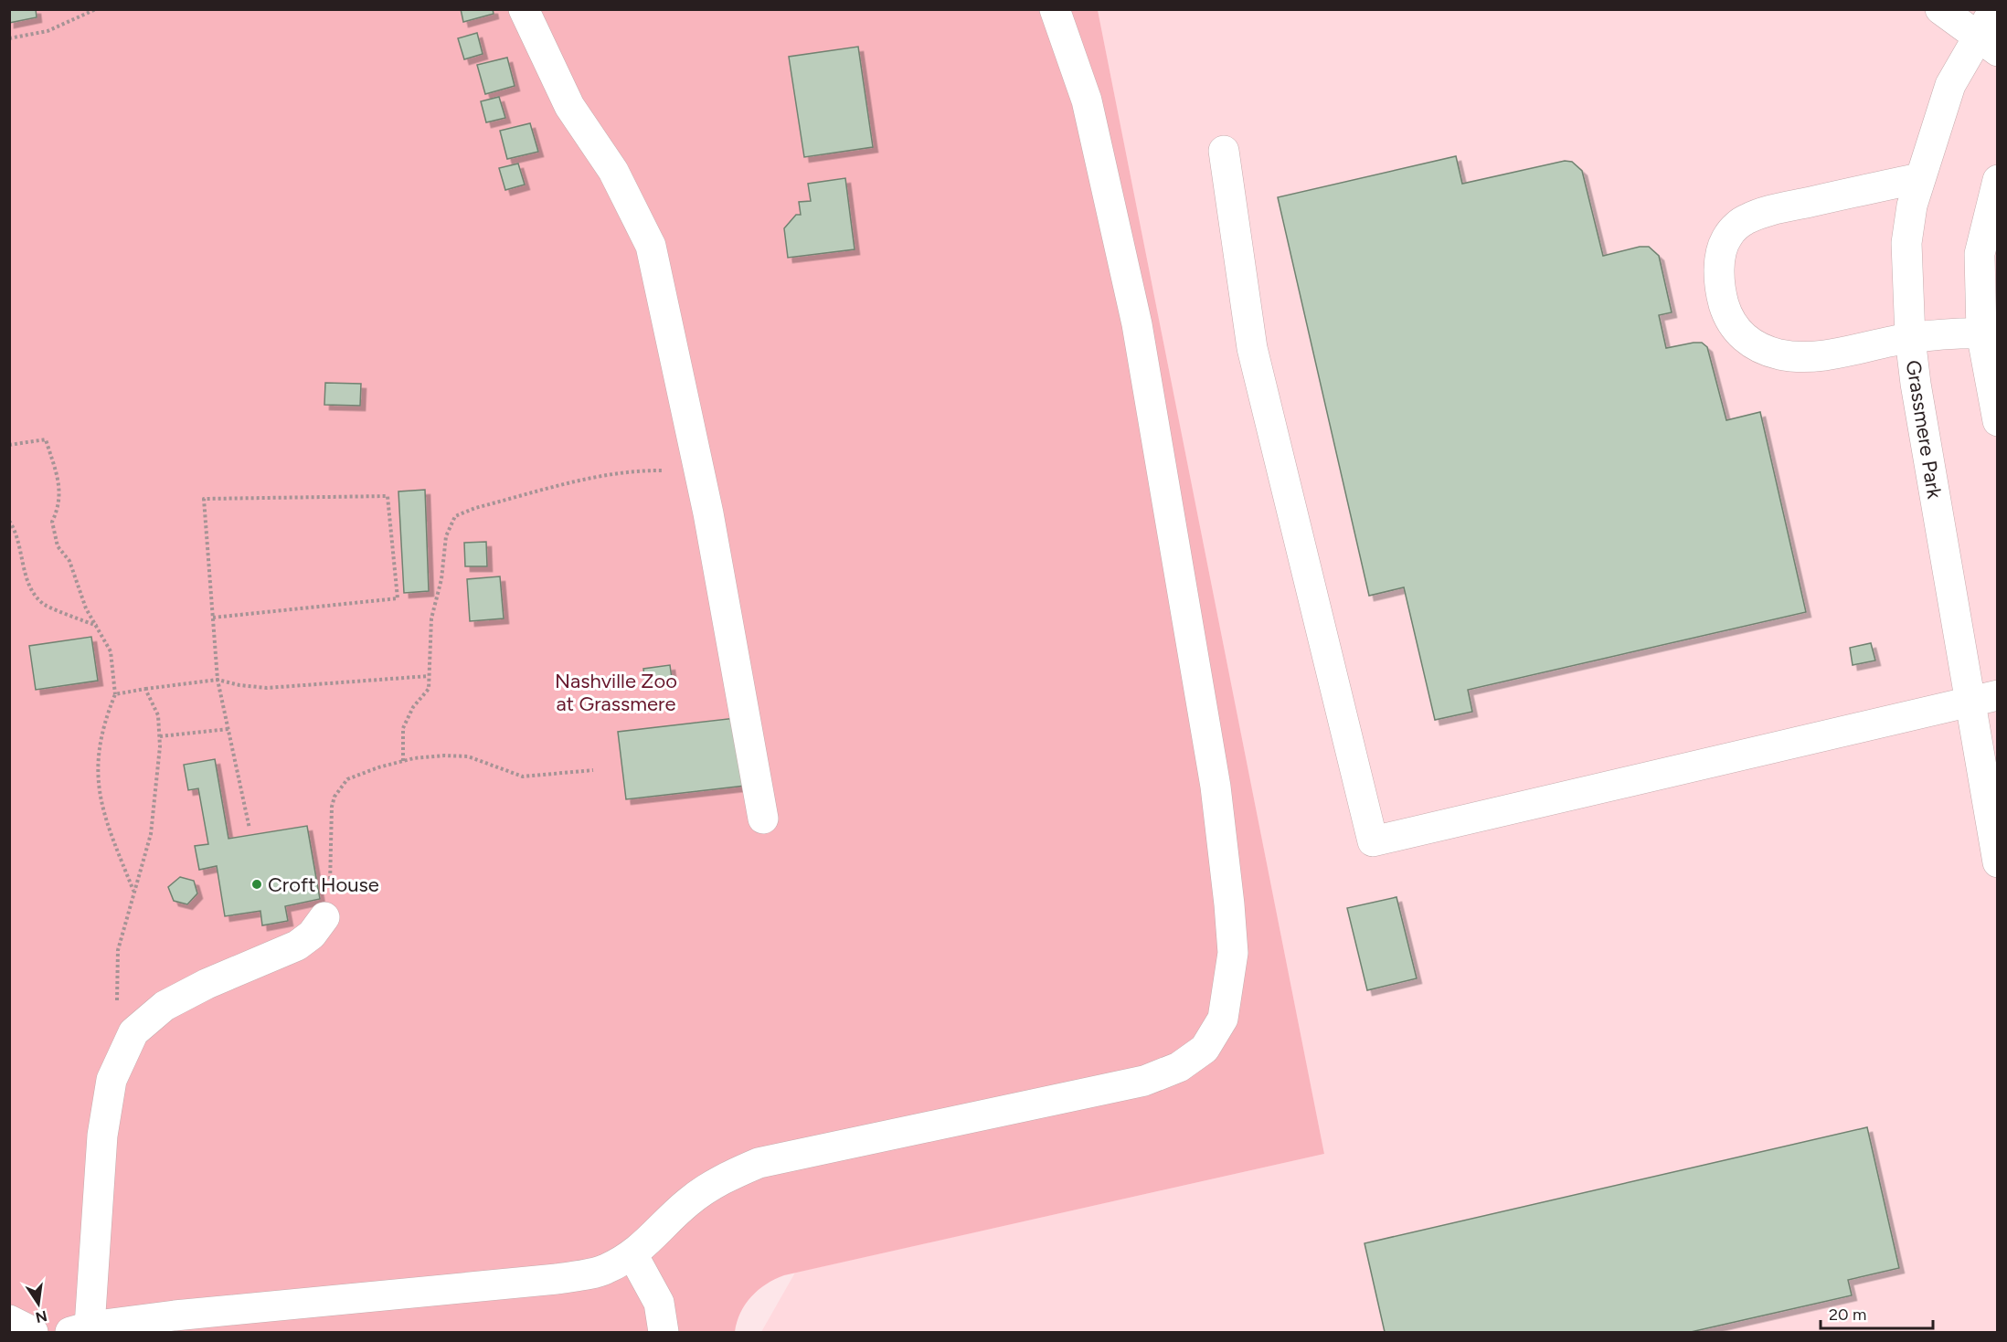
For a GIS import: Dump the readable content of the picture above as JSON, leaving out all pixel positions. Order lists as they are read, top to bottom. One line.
{"streets":{"street":["Grassmere Park"]},"parks":["Nashville Zoo at Grassmere"],"places":["Croft House"],"scale_bar":"20 m","north":"bottom"}
